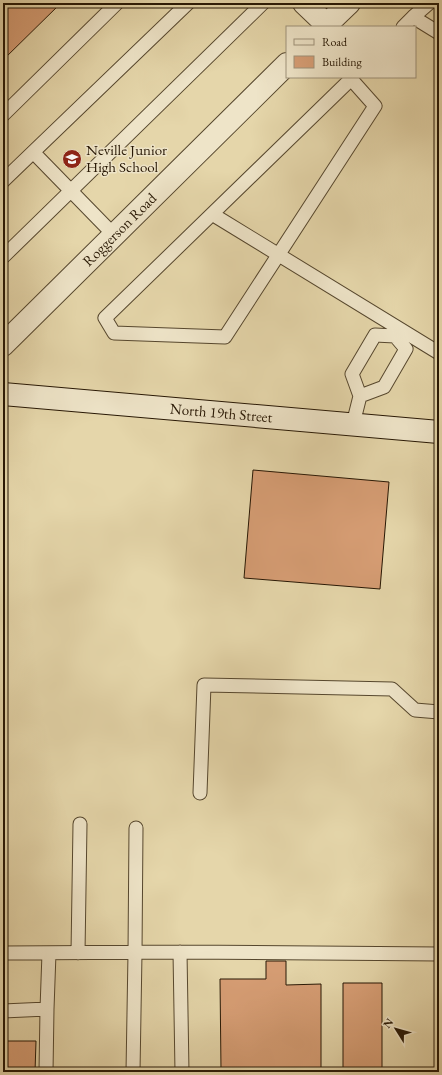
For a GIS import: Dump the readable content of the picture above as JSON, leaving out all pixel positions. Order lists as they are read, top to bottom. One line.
{"streets":{"street":["Roggerson Road","North 19th Street"]},"places":{"school or university":["Neville Junior High School"]},"legend":["Road","Building"],"north":"top left"}
